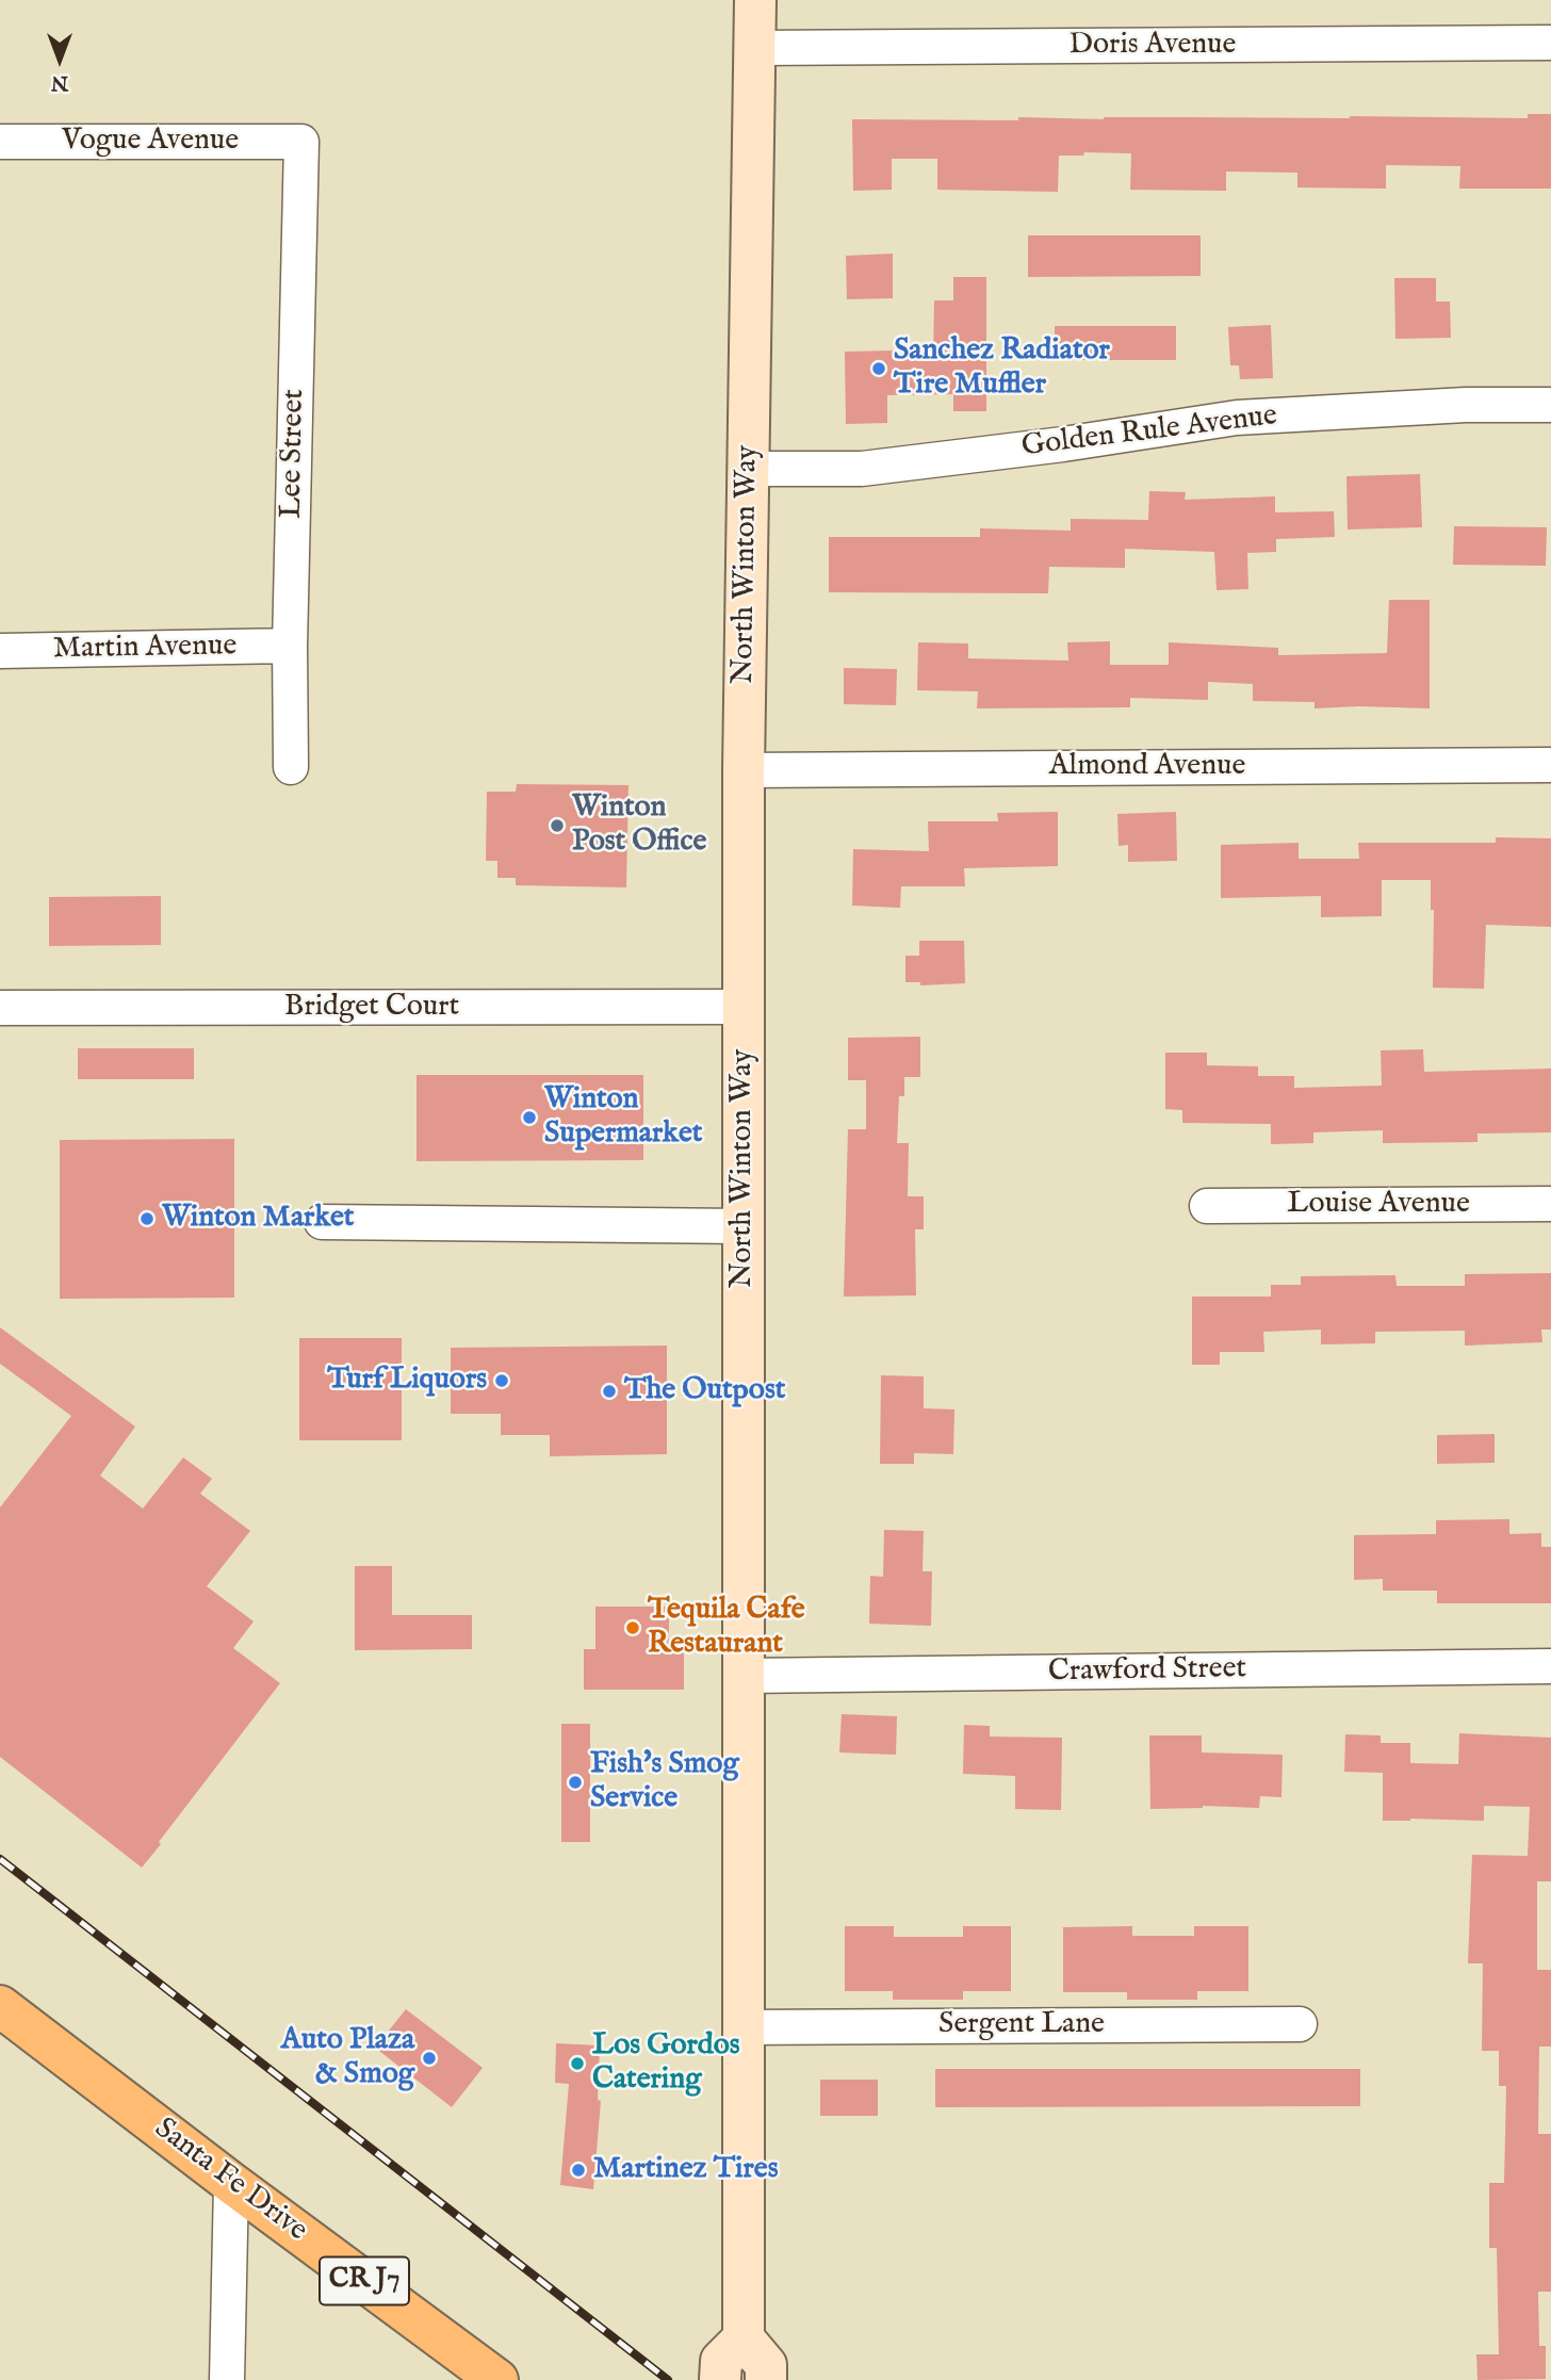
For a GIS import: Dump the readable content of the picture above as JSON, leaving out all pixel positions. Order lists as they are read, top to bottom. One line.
{"streets":{"main road":["North Winton Way","Santa Fe Drive","CR J7"],"street":["Doris Avenue","Vogue Avenue","Golden Rule Avenue","Lee Street","Martin Avenue","Almond Avenue","Bridget Court","Louise Avenue","Crawford Street","Sergent Lane"]},"crossings":[["Doris Avenue","North Winton Way"],["Vogue Avenue","Lee Street"],["Golden Rule Avenue","North Winton Way"],["Lee Street","Martin Avenue"],["North Winton Way","Almond Avenue"],["North Winton Way","Bridget Court"],["North Winton Way","Crawford Street"],["North Winton Way","Sergent Lane"]],"places":["Sanchez Radiator Tire Muffler","Winton Post Office","Winton Supermarket","Winton Market","Turf Liquors","The Outpost","Tequila Cafe Restaurant","Fish's Smog Service","Auto Plaza & Smog","Los Gordos Catering","Martinez Tires"],"north":"bottom"}
